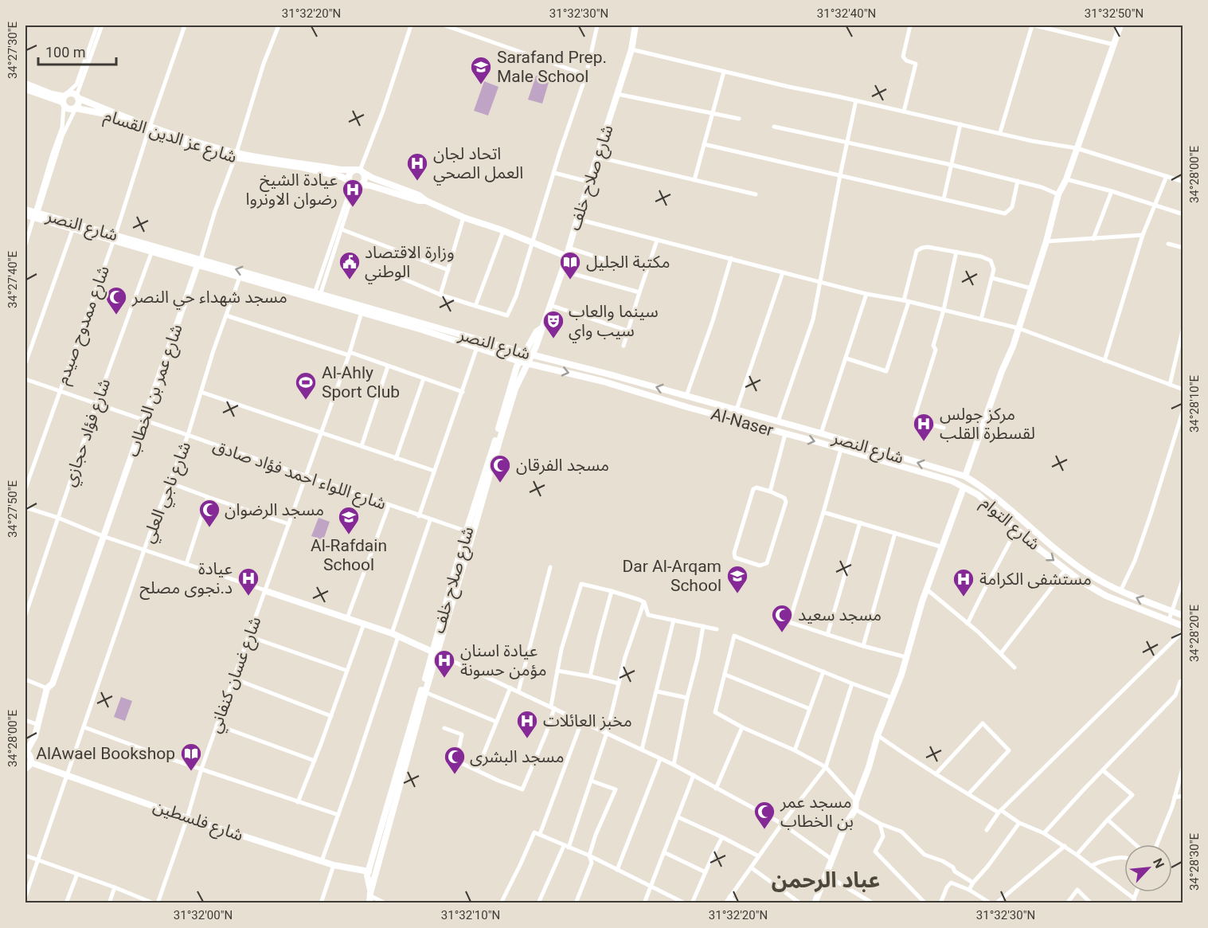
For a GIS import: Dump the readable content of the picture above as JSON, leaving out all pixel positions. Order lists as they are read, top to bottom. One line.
{"streets":{"main road":["شارع عز الدين القسام","شارع صلاح خلف","شارع النصر","شارع عمر بن الخطاب","Al-Naser","شارع التوام","شارع فلسطين"],"street":["شارع ممدوح صيدم","شارع فؤاد حجازي","شارع اللواء احمد فؤاد صادق","شارع ناجي العلي","شارع غسان كنفاني"]},"crossings":[["شارع عز الدين القسام","شارع صلاح خلف"],["شارع عز الدين القسام","شارع ممدوح صيدم"],["شارع عز الدين القسام","شارع عمر بن الخطاب"],["شارع صلاح خلف","شارع النصر"],["شارع صلاح خلف","Al-Naser"],["شارع صلاح خلف","شارع اللواء احمد فؤاد صادق"],["شارع صلاح خلف","شارع فلسطين"],["شارع النصر","شارع ممدوح صيدم"],["شارع النصر","شارع عمر بن الخطاب"],["شارع النصر","Al-Naser"],["شارع النصر","شارع فؤاد حجازي"],["شارع النصر","شارع ناجي العلي"],["شارع النصر","شارع التوام"],["شارع النصر","شارع غسان كنفاني"],["شارع ممدوح صيدم","شارع اللواء احمد فؤاد صادق"],["شارع عمر بن الخطاب","شارع اللواء احمد فؤاد صادق"],["Al-Naser","شارع التوام"],["شارع فؤاد حجازي","شارع اللواء احمد فؤاد صادق"],["شارع اللواء احمد فؤاد صادق","شارع ناجي العلي"],["شارع اللواء احمد فؤاد صادق","شارع غسان كنفاني"],["شارع ناجي العلي","شارع فلسطين"],["شارع غسان كنفاني","شارع فلسطين"]],"one_way":["Al-Naser"],"districts":["عباد الرحمن"],"places":{"school or university":["Sarafand Prep. Male School","Al-Rafdain School","Dar Al-Arqam School"],"hospital":["اتحاد لجان العمل الصحي","عيادة الشيخ رضوان الاونروا","مركز جولس لقسطرة القلب","عيادة د.نجوى مصلح","مستشفى الكرامة","عيادة اسنان مؤمن حسونة","مخبز العائلات"],"public building":["وزارة الاقتصاد الوطني"],"library":["مكتبة الجليل","AlAwael Bookshop"],"mosque":["مسجد شهداء حي النصر","مسجد الفرقان","مسجد الرضوان","مسجد سعيد","مسجد البشرى","مسجد عمر بن الخطاب"],"theatre":["سينما والعاب سيب واي"],"sports":["Al-Ahly Sport Club"]},"scale_bar":"100 m","north":"top right","coordinates":["31°32'20\"N","31°32'30\"N","31°32'40\"N","31°32'50\"N","34°27'30\"E","34°28'00\"E","34°27'40\"E","34°28'10\"E","34°27'50\"E","34°28'20\"E","34°28'30\"E","31°32'00\"N","31°32'10\"N"]}
